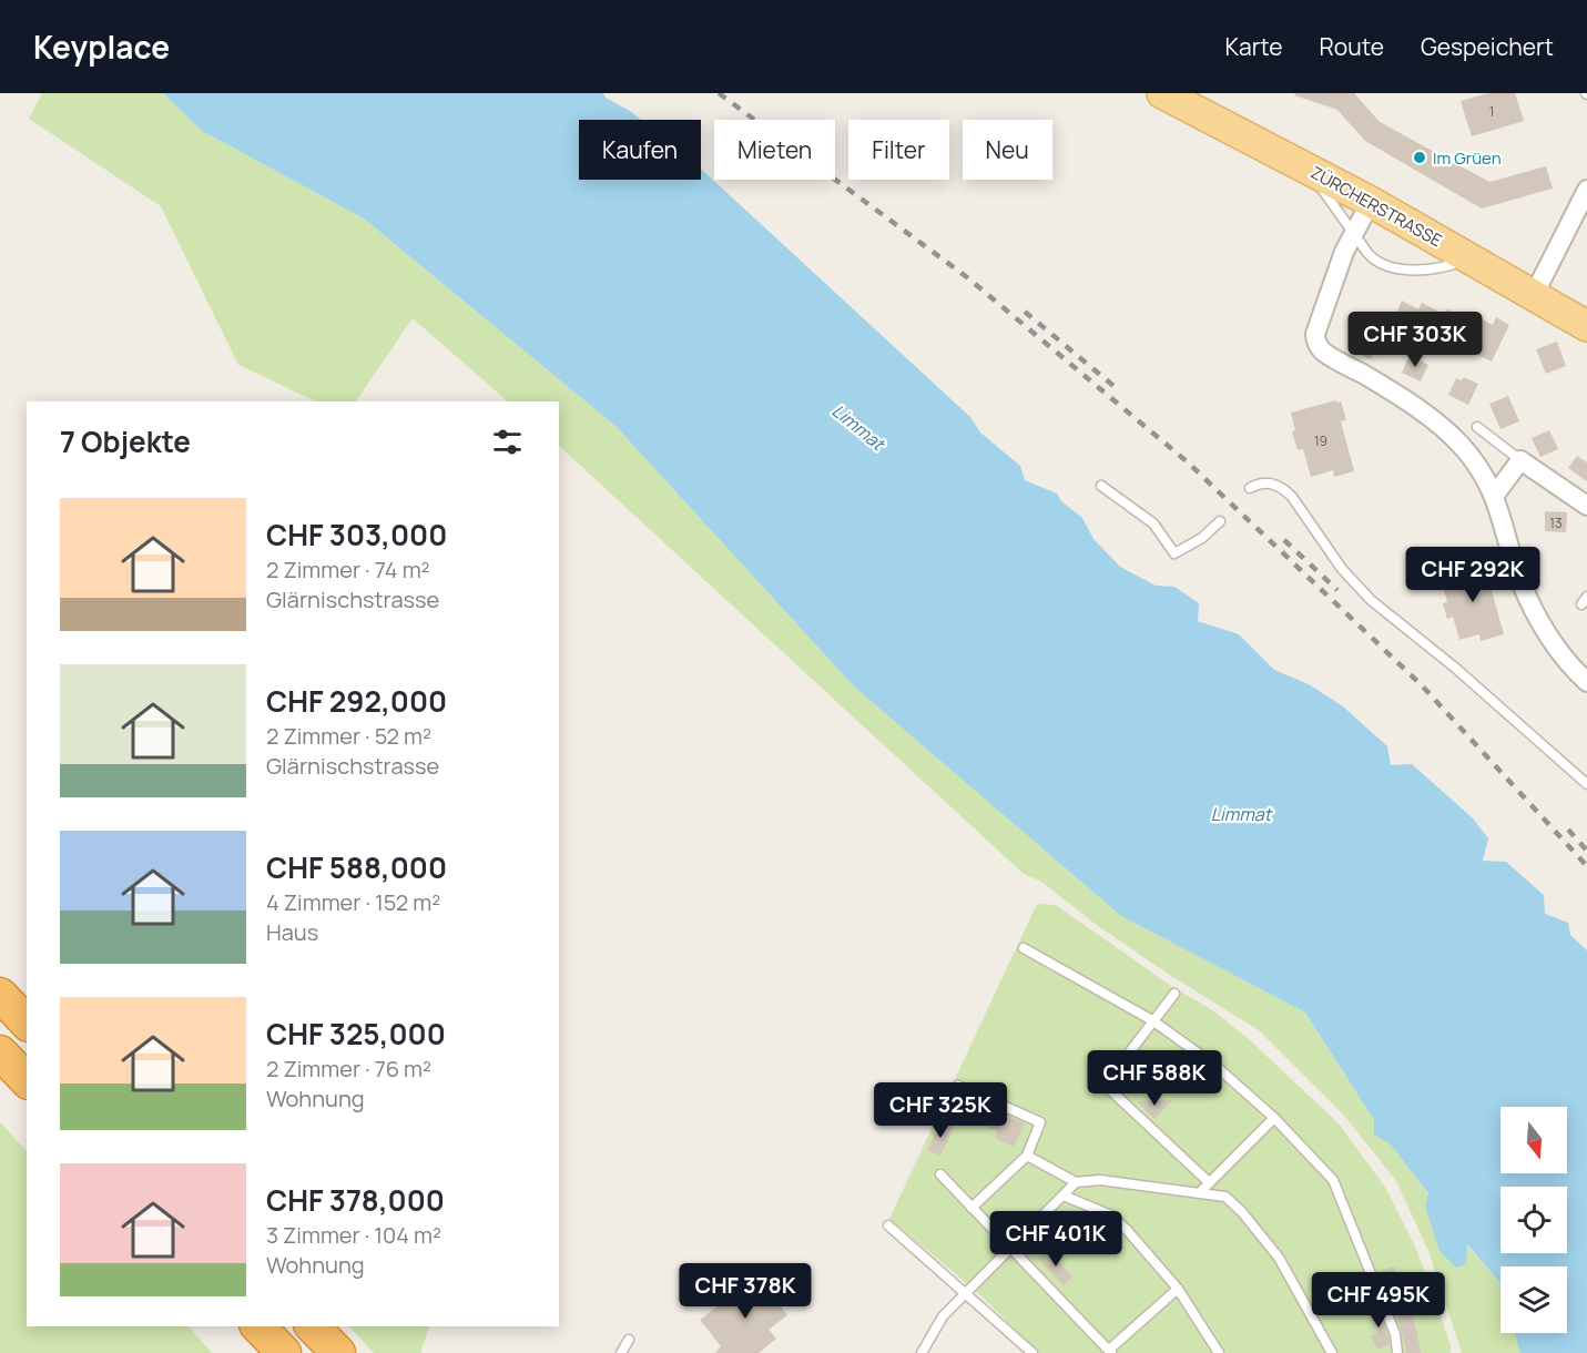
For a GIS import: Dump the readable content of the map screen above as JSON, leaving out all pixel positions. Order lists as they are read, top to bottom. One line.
{"streets":{"main road":["ZÜRCHERSTRASSE"]},"water":["Limmat"],"places":["Im Grüen"],"house_numbers":["1","19","13"],"north":"bottom","page":{"header":"Keyplace","nav":["Karte","Route","Gespeichert"],"chip":["Kaufen","Mieten","Filter","Neu"],"price":["CHF 303K","CHF 292K","CHF 588K","CHF 325K","CHF 401K","CHF 378K","CHF 495K"],"heading":"7 Objekte","list":[{"name":"CHF 303,000","note":"2 Zimmer · 74 m² · Glärnischstrasse"},{"name":"CHF 292,000","note":"2 Zimmer · 52 m² · Glärnischstrasse"},{"name":"CHF 588,000","note":"4 Zimmer · 152 m² · Haus"},{"name":"CHF 325,000","note":"2 Zimmer · 76 m² · Wohnung"},{"name":"CHF 378,000","note":"3 Zimmer · 104 m² · Wohnung"}]}}
